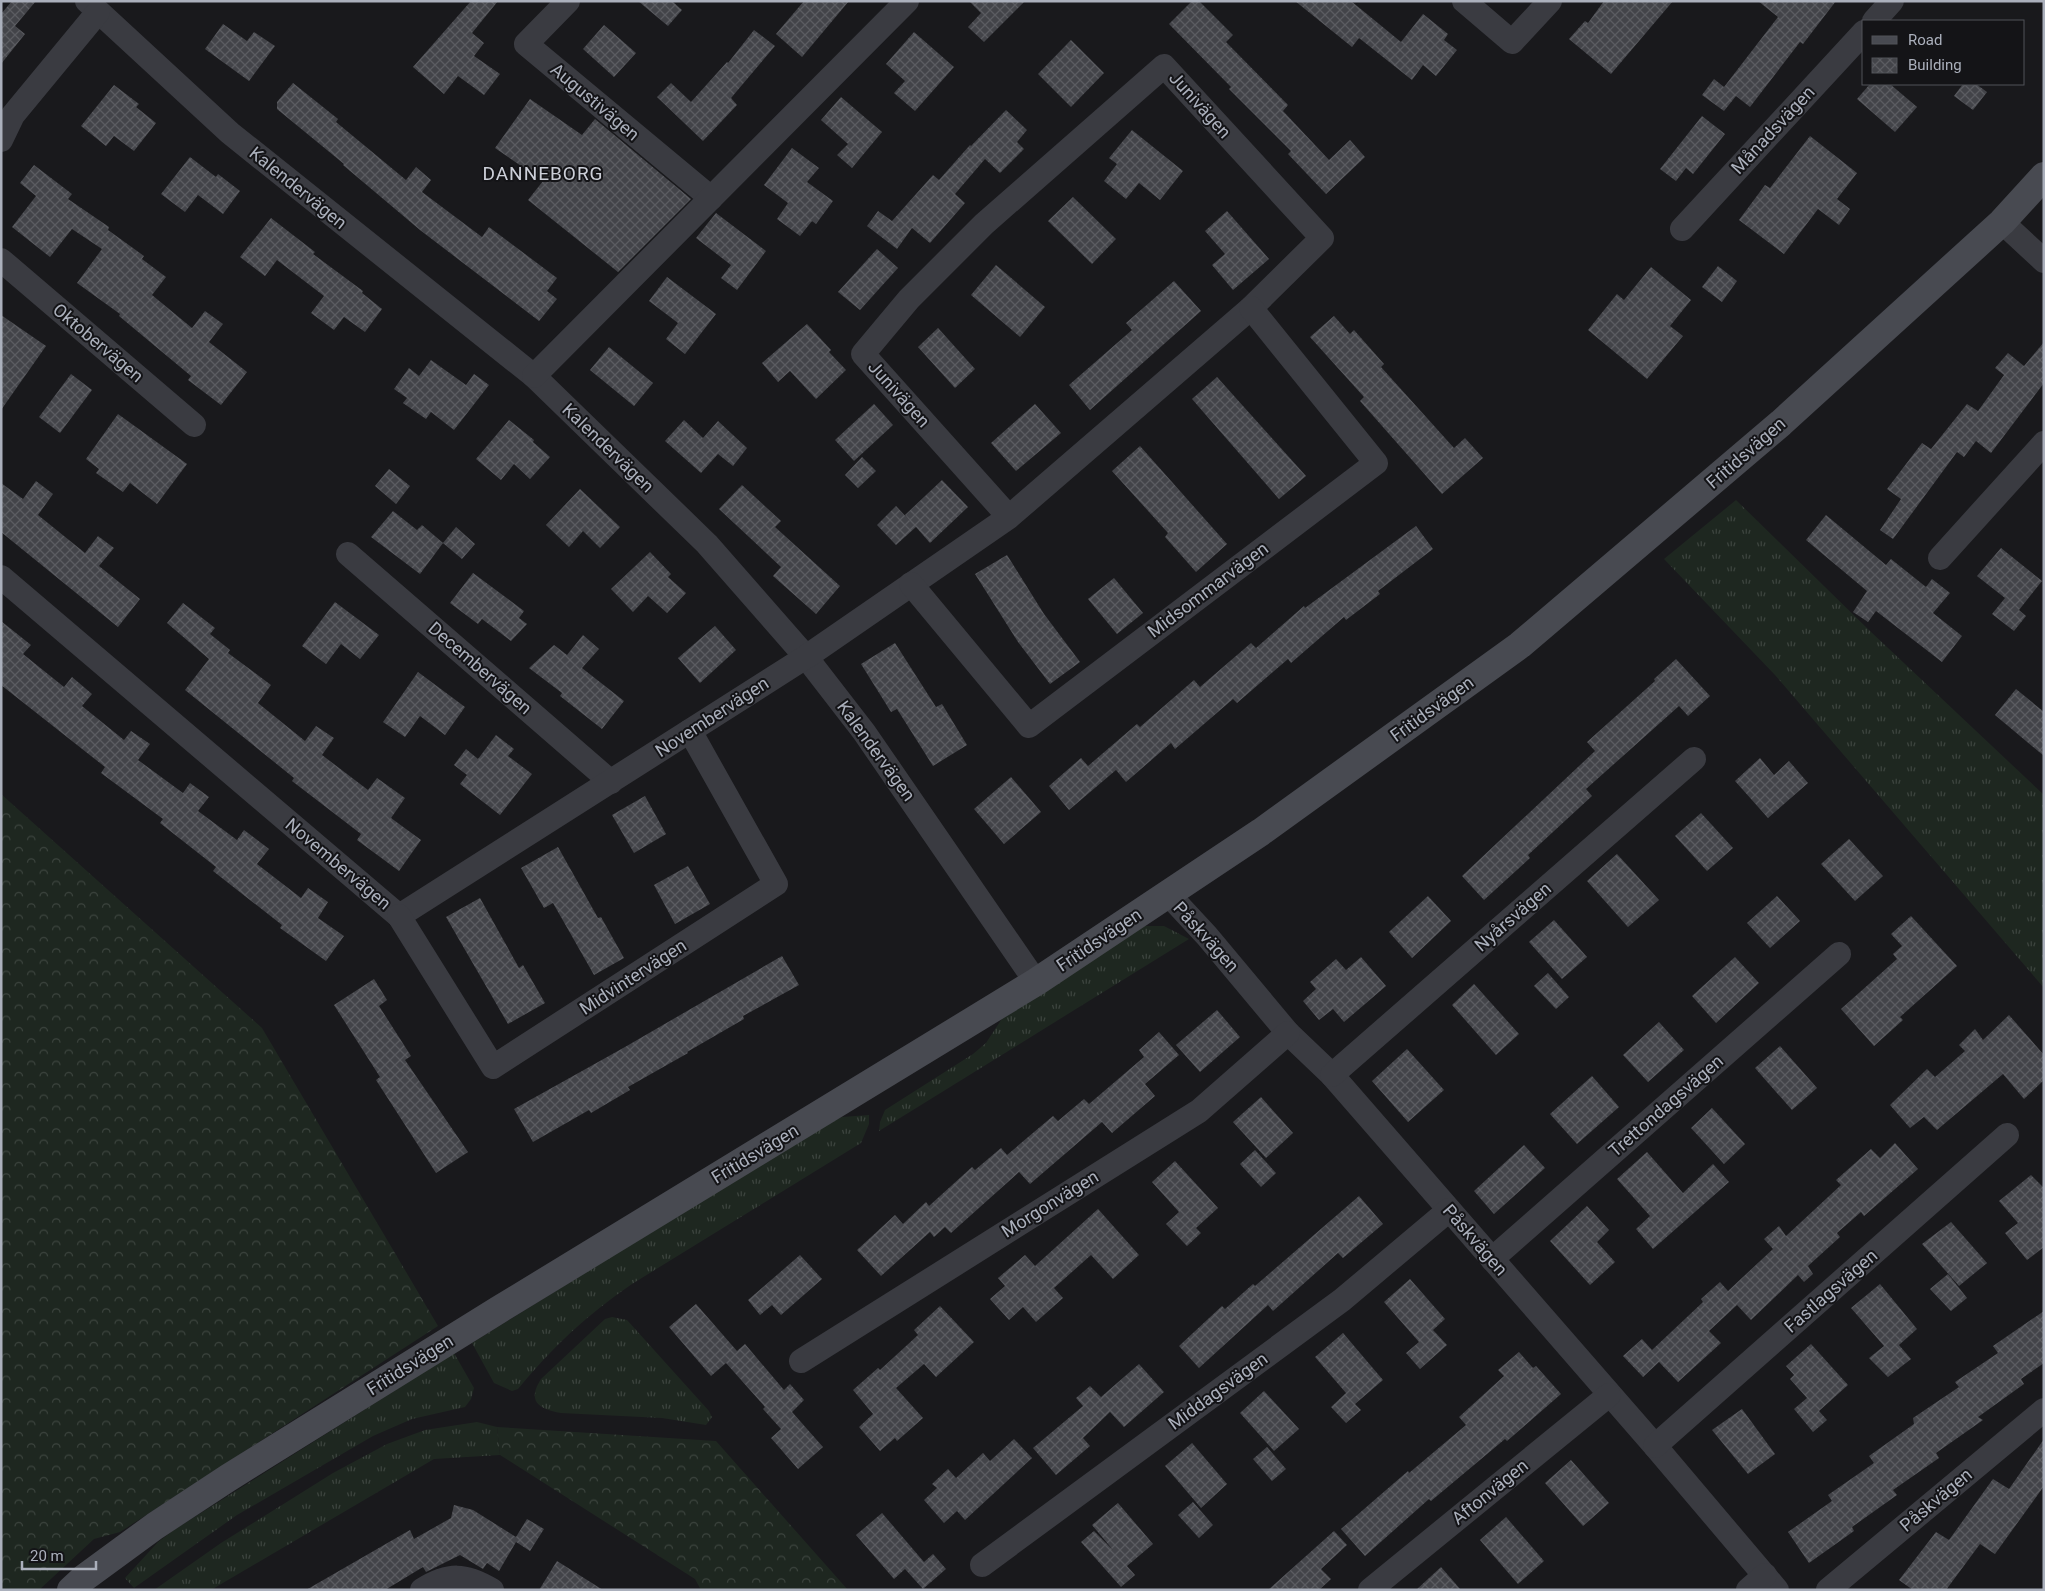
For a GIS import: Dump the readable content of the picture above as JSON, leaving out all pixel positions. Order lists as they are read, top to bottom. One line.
{"streets":{"street":["Augustivägen","Junivägen","Månadsvägen","Kalendervägen","Oktobervägen","Fritidsvägen","Midsommarvägen","Decembervägen","Novembervägen","Nyårsvägen","Påskvägen","Midvintervägen","Trettondagsvägen","Morgonvägen","Fastlagsvägen","Middagsvägen","Aftonvägen"]},"crossings":[["Junivägen","Kalendervägen"],["Junivägen","Midsommarvägen"],["Junivägen","Novembervägen"],["Kalendervägen","Fritidsvägen"],["Kalendervägen","Novembervägen"],["Fritidsvägen","Påskvägen"],["Decembervägen","Novembervägen"],["Novembervägen","Midvintervägen"],["Nyårsvägen","Påskvägen"],["Påskvägen","Trettondagsvägen"],["Påskvägen","Morgonvägen"],["Påskvägen","Fastlagsvägen"],["Påskvägen","Middagsvägen"],["Påskvägen","Aftonvägen"]],"districts":["DANNEBORG"],"legend":["Road","Building"],"scale_bar":"20 m"}
